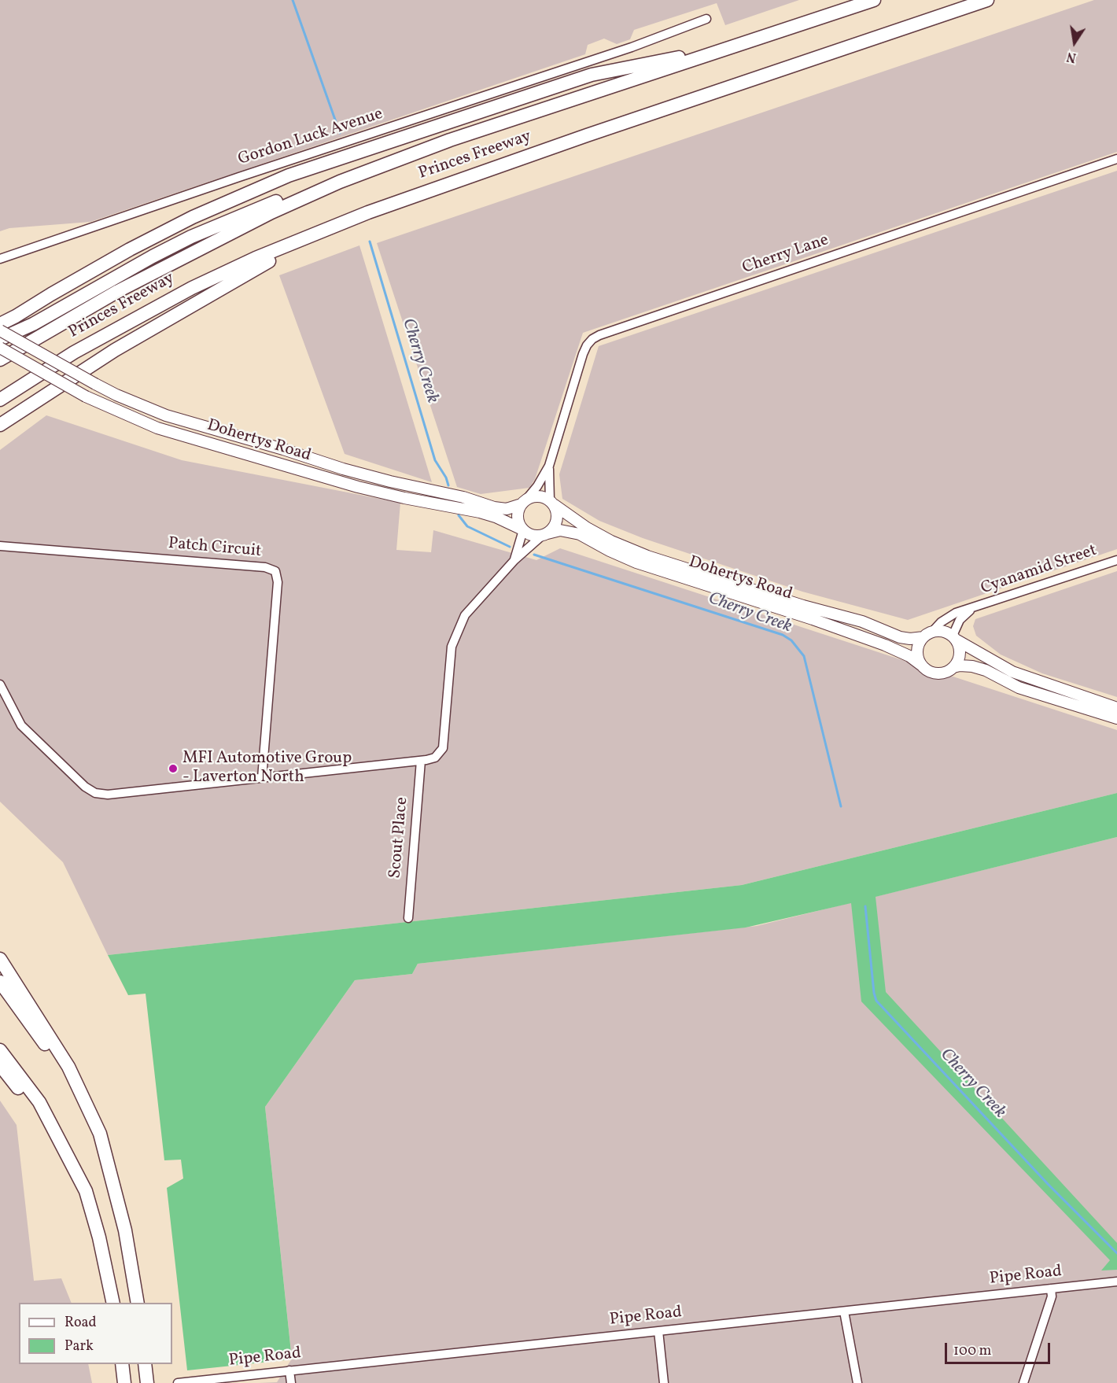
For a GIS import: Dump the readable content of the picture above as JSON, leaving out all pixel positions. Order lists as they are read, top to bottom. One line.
{"streets":{"highway":["Princes Freeway"],"main road":["Dohertys Road"],"street":["Gordon Luck Avenue","Cherry Lane","Patch Circuit","Cyanamid Street","Scout Place","Pipe Road"]},"crossings":[["Cherry Lane","Dohertys Road"],["Dohertys Road","Cyanamid Street"]],"water":["Cherry Creek"],"places":["MFI Automotive Group - Laverton North"],"legend":["Road","Park"],"scale_bar":"100 m","north":"bottom"}
